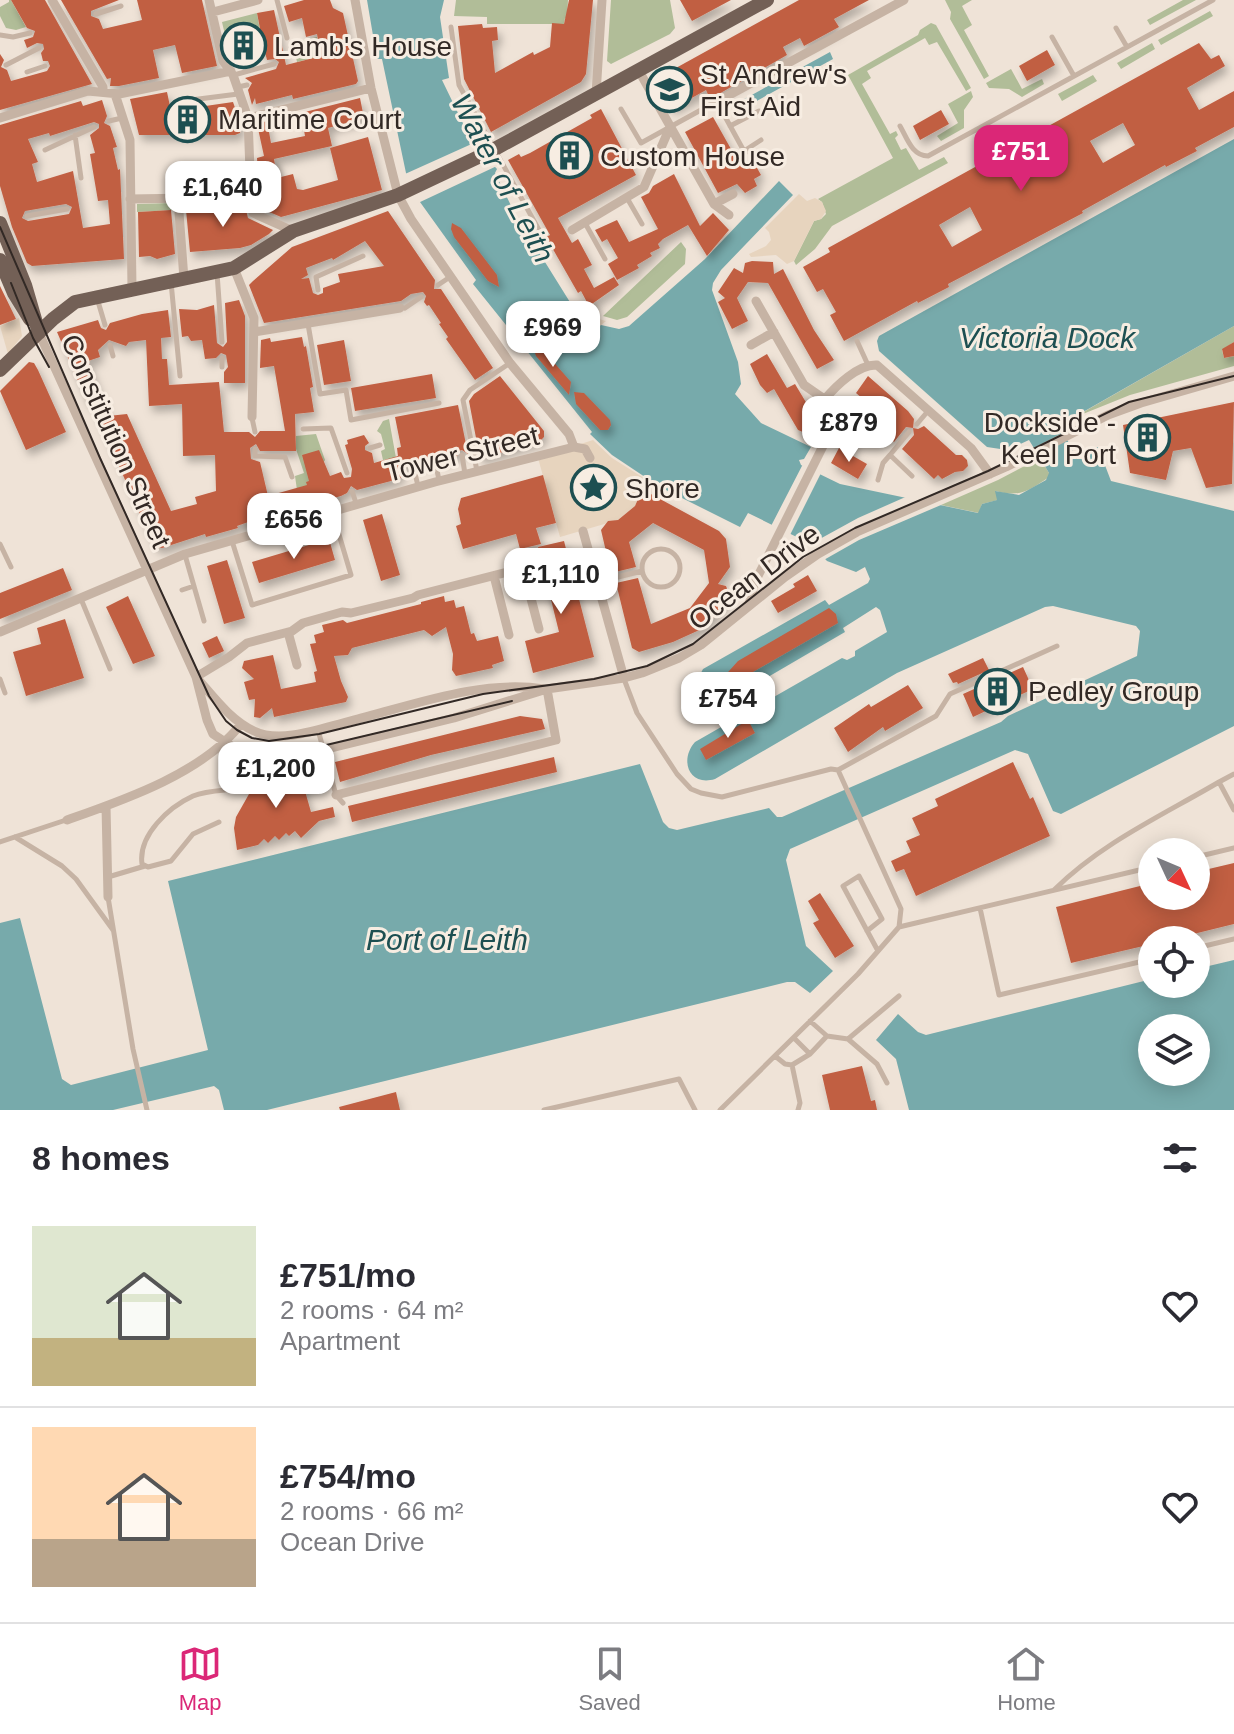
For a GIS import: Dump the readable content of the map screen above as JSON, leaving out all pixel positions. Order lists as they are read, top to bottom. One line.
{"streets":{"main road":["Constitution Street"],"street":["Tower Street","Ocean Drive"]},"crossings":[["Constitution Street","Tower Street"]],"water":["Water of Leith","Victoria Dock","Port of Leith"],"places":{"building":["Lamb's House","Maritime Court","Custom House","Dockside - Keel Port","Pedley Group"],"school or university":["St Andrew's First Aid"],"place":["Shore"]},"north":"bottom right","page":{"price":["£751","£1,640","£969","£879","£656","£1,110","£754","£1,200"],"heading":"8 homes","list":[{"name":"£751/mo","note":"2 rooms · 64 m² · Apartment"},{"name":"£754/mo","note":"2 rooms · 66 m² · Ocean Drive"}],"tabs":["Map","Saved","Home"]}}
